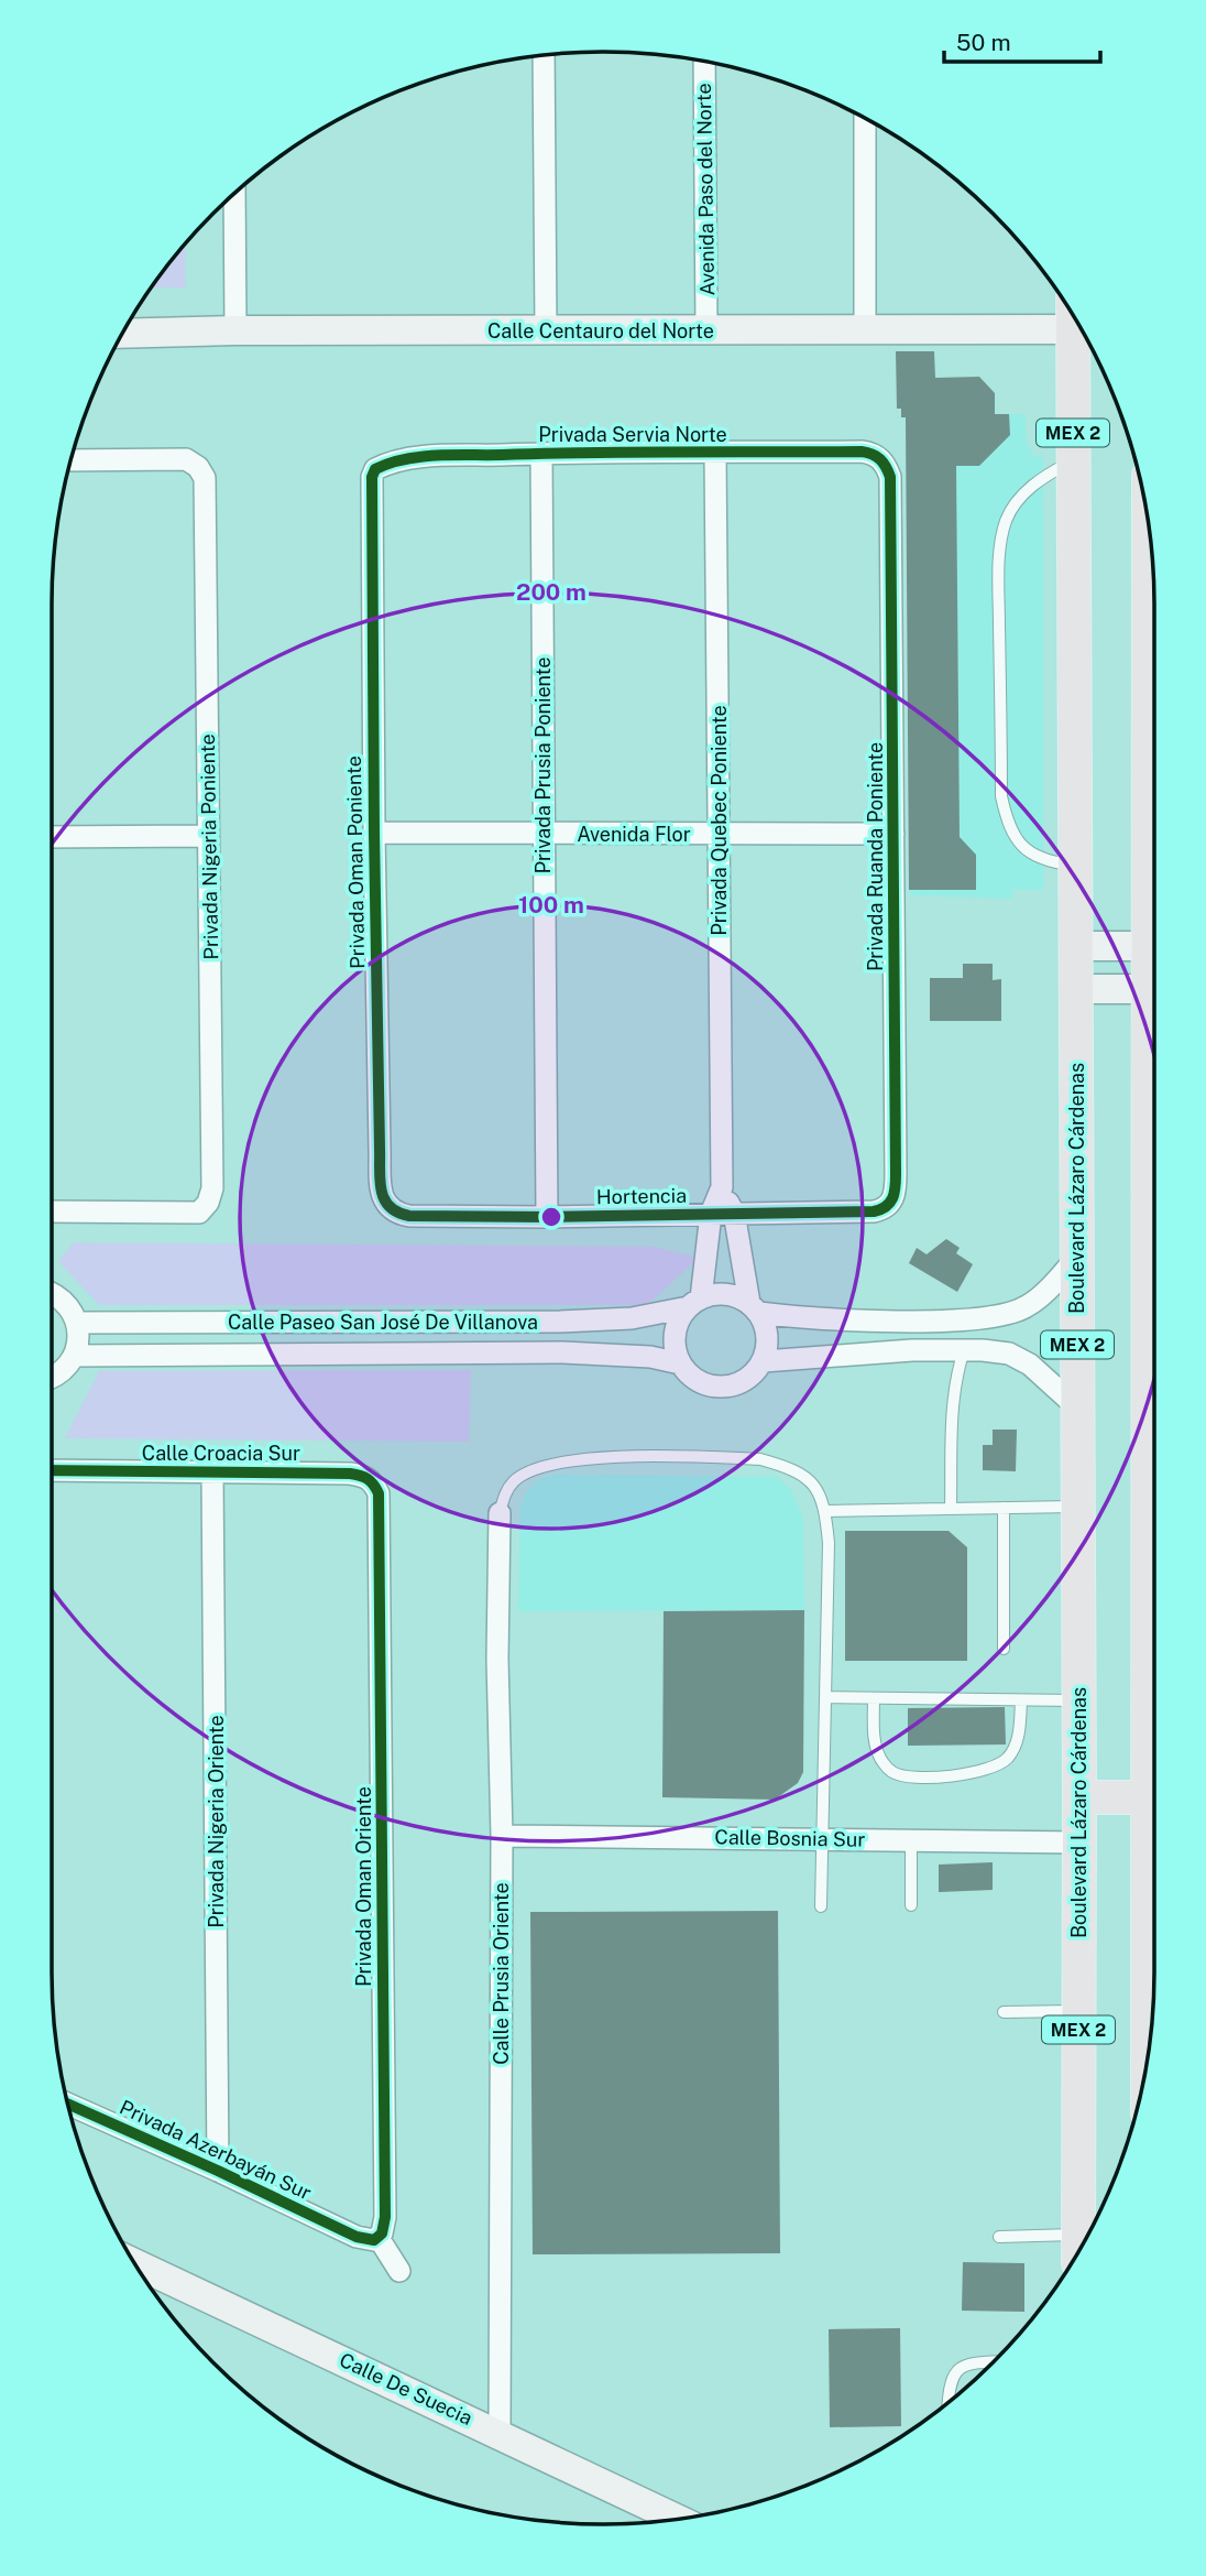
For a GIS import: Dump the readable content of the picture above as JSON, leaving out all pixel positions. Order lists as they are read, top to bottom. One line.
{"streets":{"main road":["MEX 2","Boulevard Lázaro Cárdenas"],"street":["Avenida Paso del Norte","Calle Centauro del Norte","Privada Servia Norte","Privada Prusia Poniente","Privada Quebec Poniente","Avenida Flor","Privada Nigeria Poniente","Privada Ruanda Poniente","Privada Oman Poniente","Hortencia","Calle Paseo San José De Villanova","Calle Croacia Sur","Privada Nigeria Oriente","Calle Bosnia Sur","Privada Oman Oriente","Calle Prusia Oriente","Privada Azerbayán Sur","Calle De Suecia"]},"crossings":[["Avenida Paso del Norte","Calle Centauro del Norte"],["Privada Servia Norte","Privada Prusia Poniente"],["Privada Servia Norte","Privada Quebec Poniente"],["Privada Servia Norte","Privada Ruanda Poniente"],["Privada Servia Norte","Privada Oman Poniente"],["Privada Prusia Poniente","Avenida Flor"],["Privada Prusia Poniente","Hortencia"],["Privada Quebec Poniente","Avenida Flor"],["Privada Quebec Poniente","Hortencia"],["Privada Quebec Poniente","Calle Paseo San José De Villanova"],["Avenida Flor","Privada Ruanda Poniente"],["Avenida Flor","Privada Oman Poniente"],["Privada Ruanda Poniente","Hortencia"],["Privada Oman Poniente","Hortencia"],["Boulevard Lázaro Cárdenas","Calle Bosnia Sur"],["Calle Croacia Sur","Privada Nigeria Oriente"],["Calle Croacia Sur","Privada Oman Oriente"],["Privada Nigeria Oriente","Privada Azerbayán Sur"],["Calle Bosnia Sur","Calle Prusia Oriente"],["Privada Oman Oriente","Privada Azerbayán Sur"],["Calle Prusia Oriente","Calle De Suecia"]],"scale_bar":"50 m","rings":["200 m","100 m"]}
